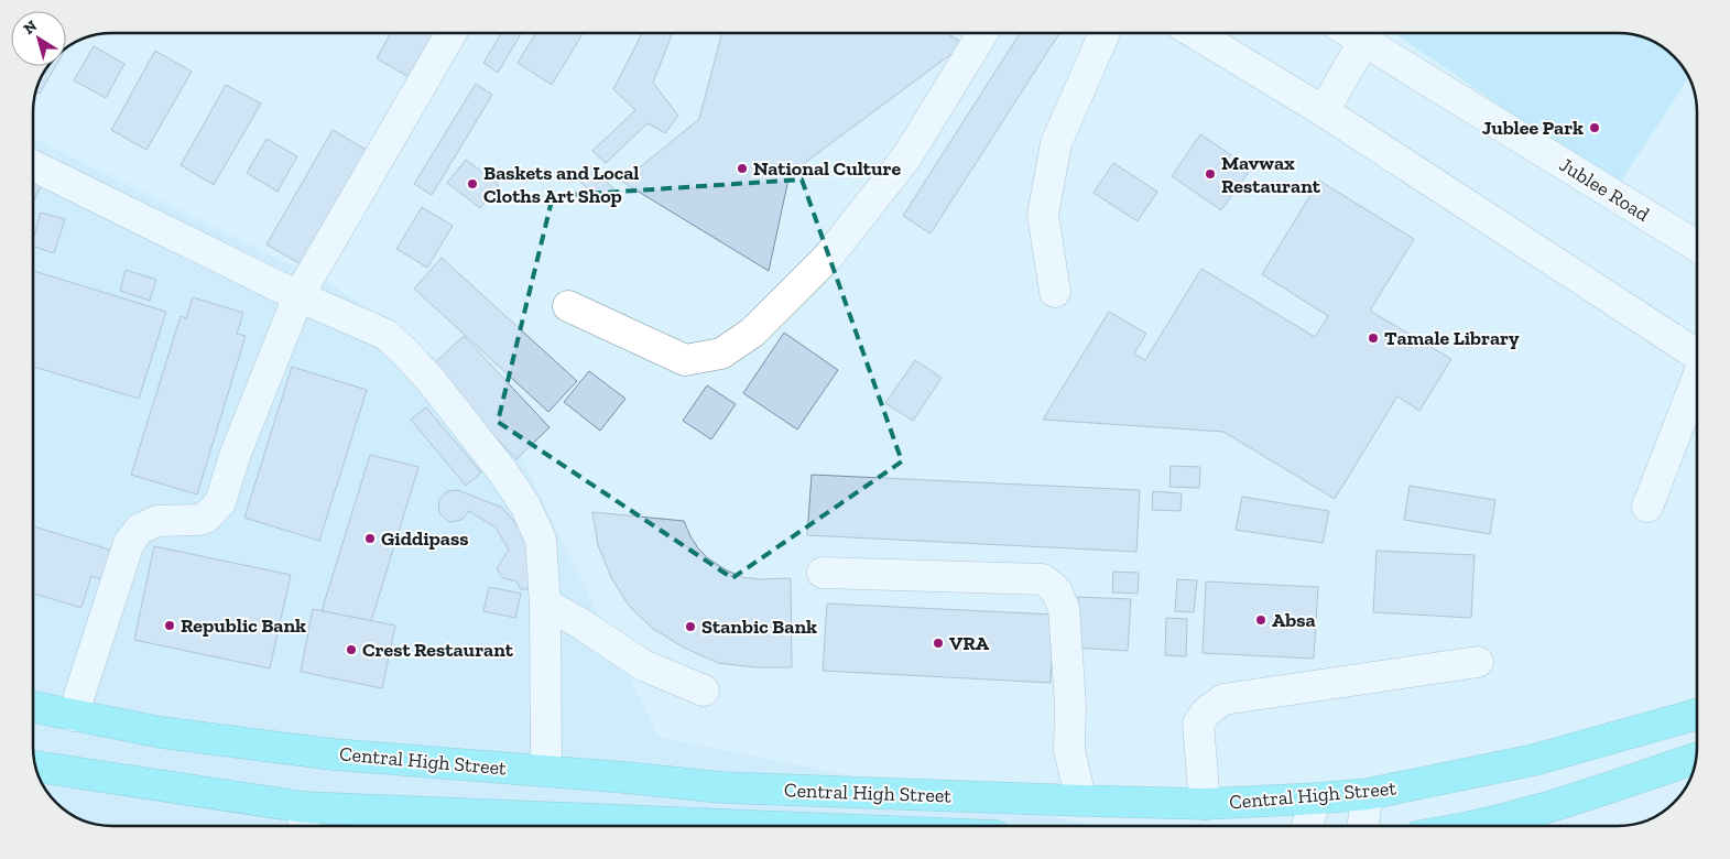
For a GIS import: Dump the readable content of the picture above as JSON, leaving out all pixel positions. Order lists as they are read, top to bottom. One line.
{"streets":{"highway":["Central High Street"],"street":["Jublee Road"]},"places":["Jublee Park","National Culture","Mavwax Restaurant","Baskets and Local Cloths Art Shop","Tamale Library","Giddipass","Absa","Republic Bank","Stanbic Bank","VRA","Crest Restaurant"],"north":"top left"}
